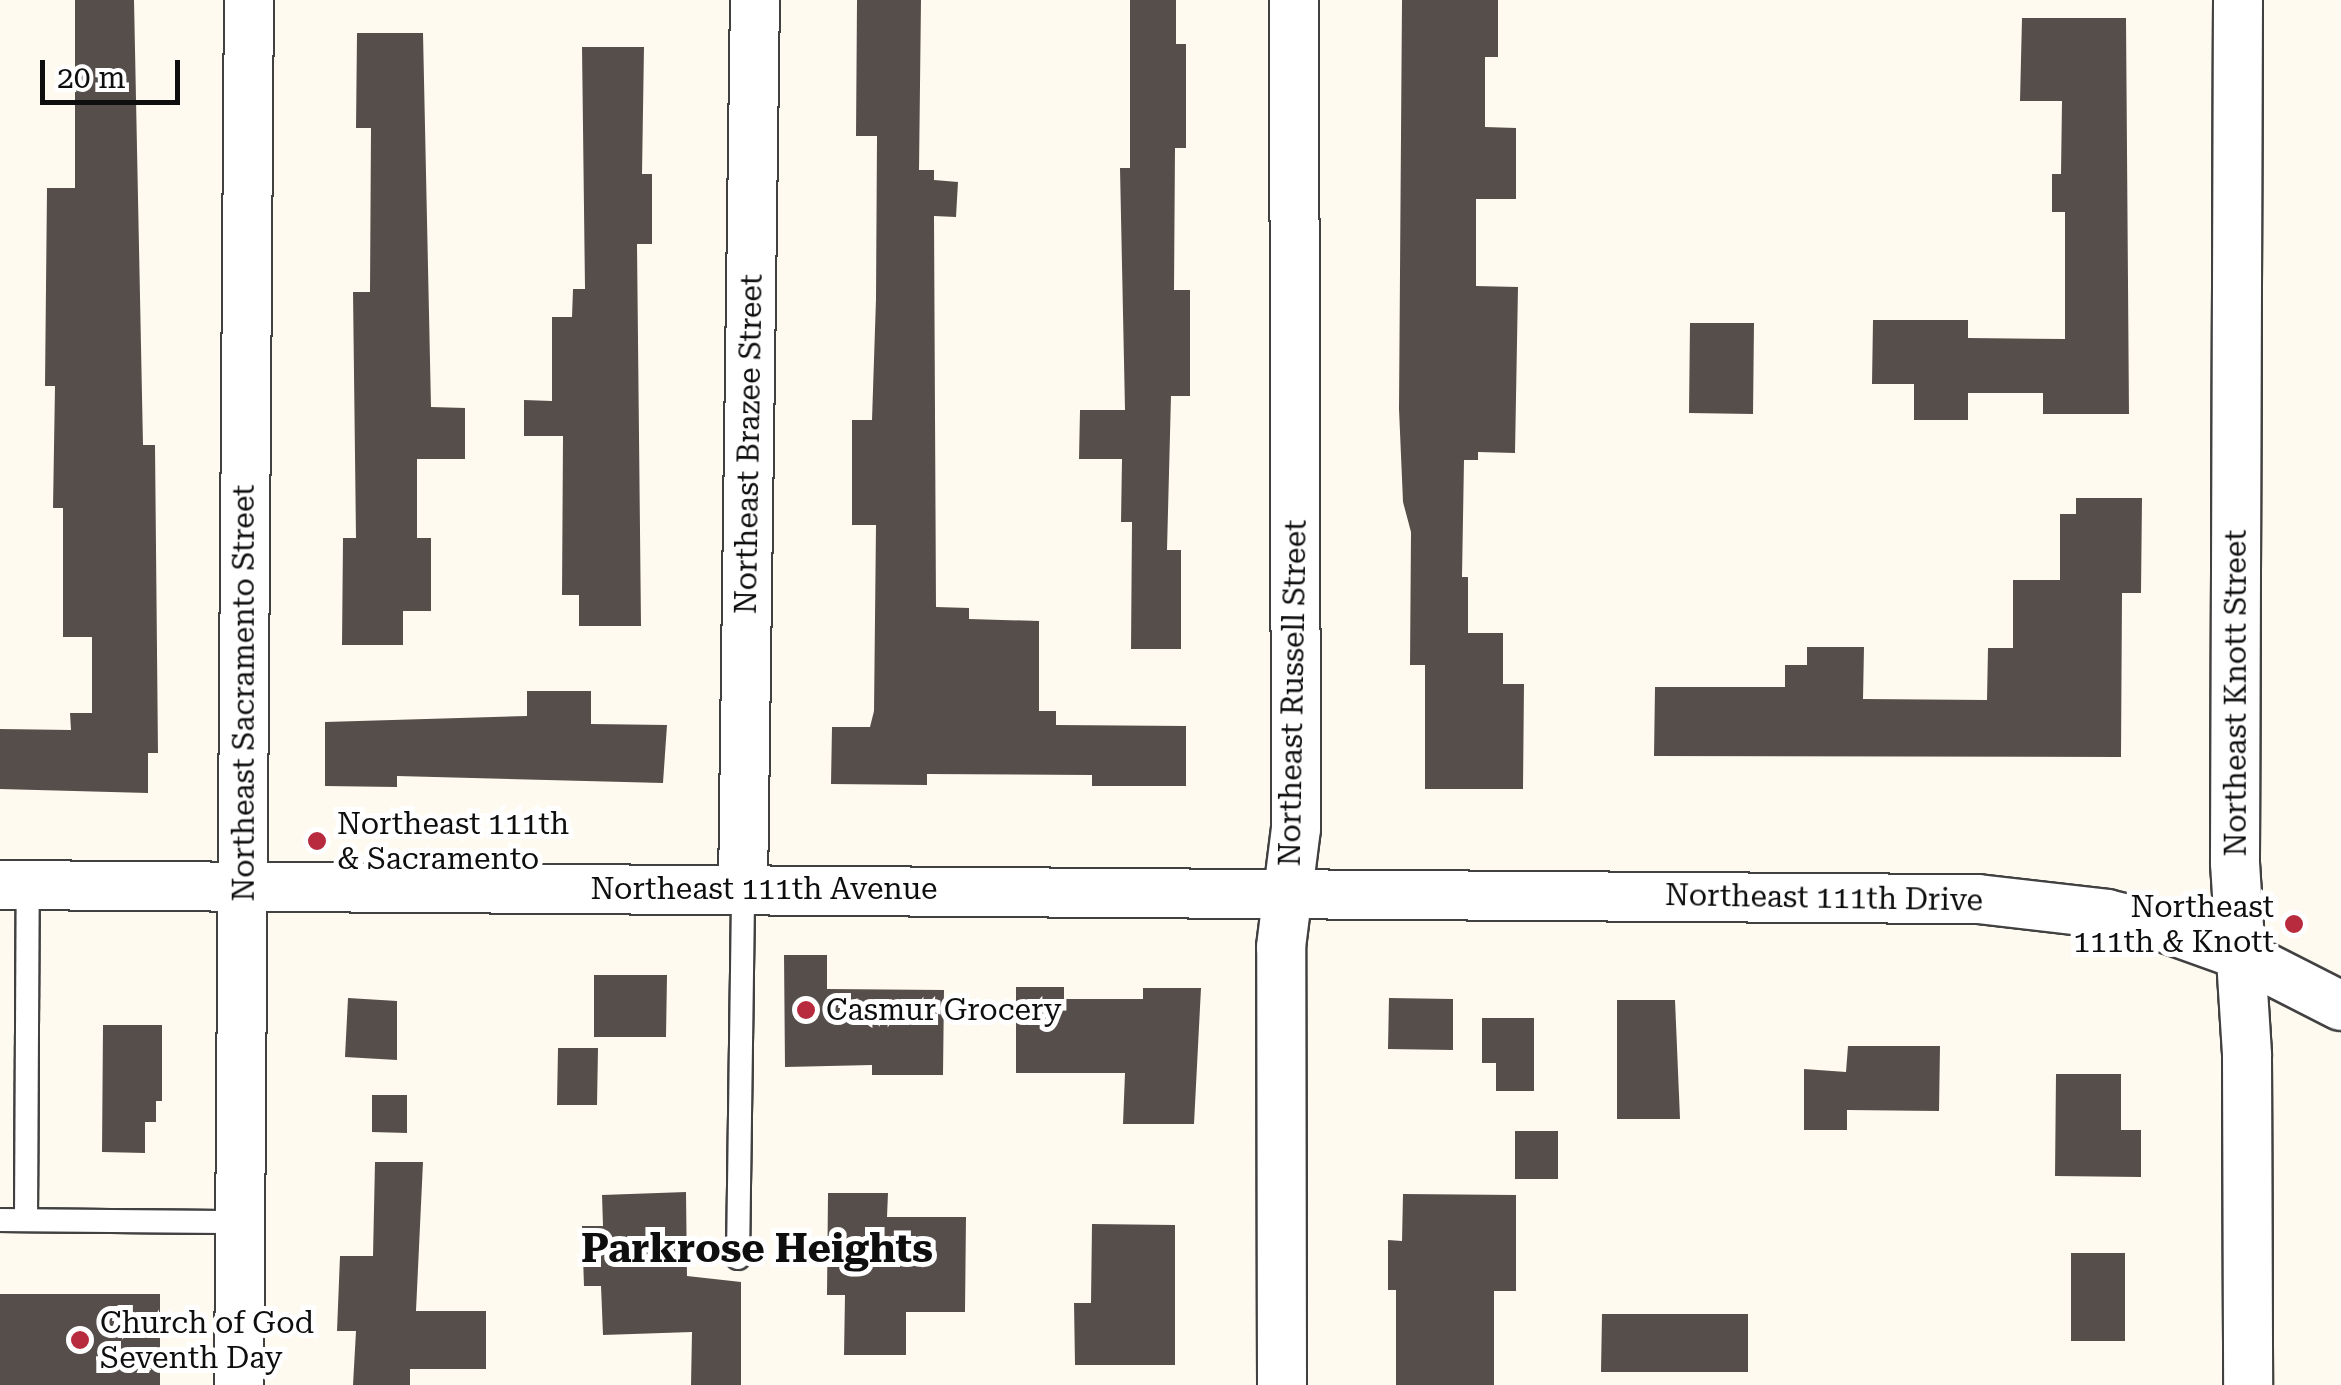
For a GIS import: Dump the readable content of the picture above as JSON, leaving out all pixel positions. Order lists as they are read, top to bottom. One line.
{"streets":{"street":["Northeast Brazee Street","Northeast Sacramento Street","Northeast Russell Street","Northeast Knott Street","Northeast 111th Avenue","Northeast 111th Drive"]},"crossings":[["Northeast Brazee Street","Northeast 111th Avenue"],["Northeast Sacramento Street","Northeast 111th Avenue"],["Northeast Russell Street","Northeast 111th Avenue"],["Northeast Russell Street","Northeast 111th Drive"],["Northeast Knott Street","Northeast 111th Drive"],["Northeast 111th Avenue","Northeast 111th Drive"]],"districts":["Parkrose Heights"],"places":["Northeast 111th & Sacramento","Northeast 111th & Knott","Casmur Grocery","Church of God Seventh Day"],"scale_bar":"20 m"}
